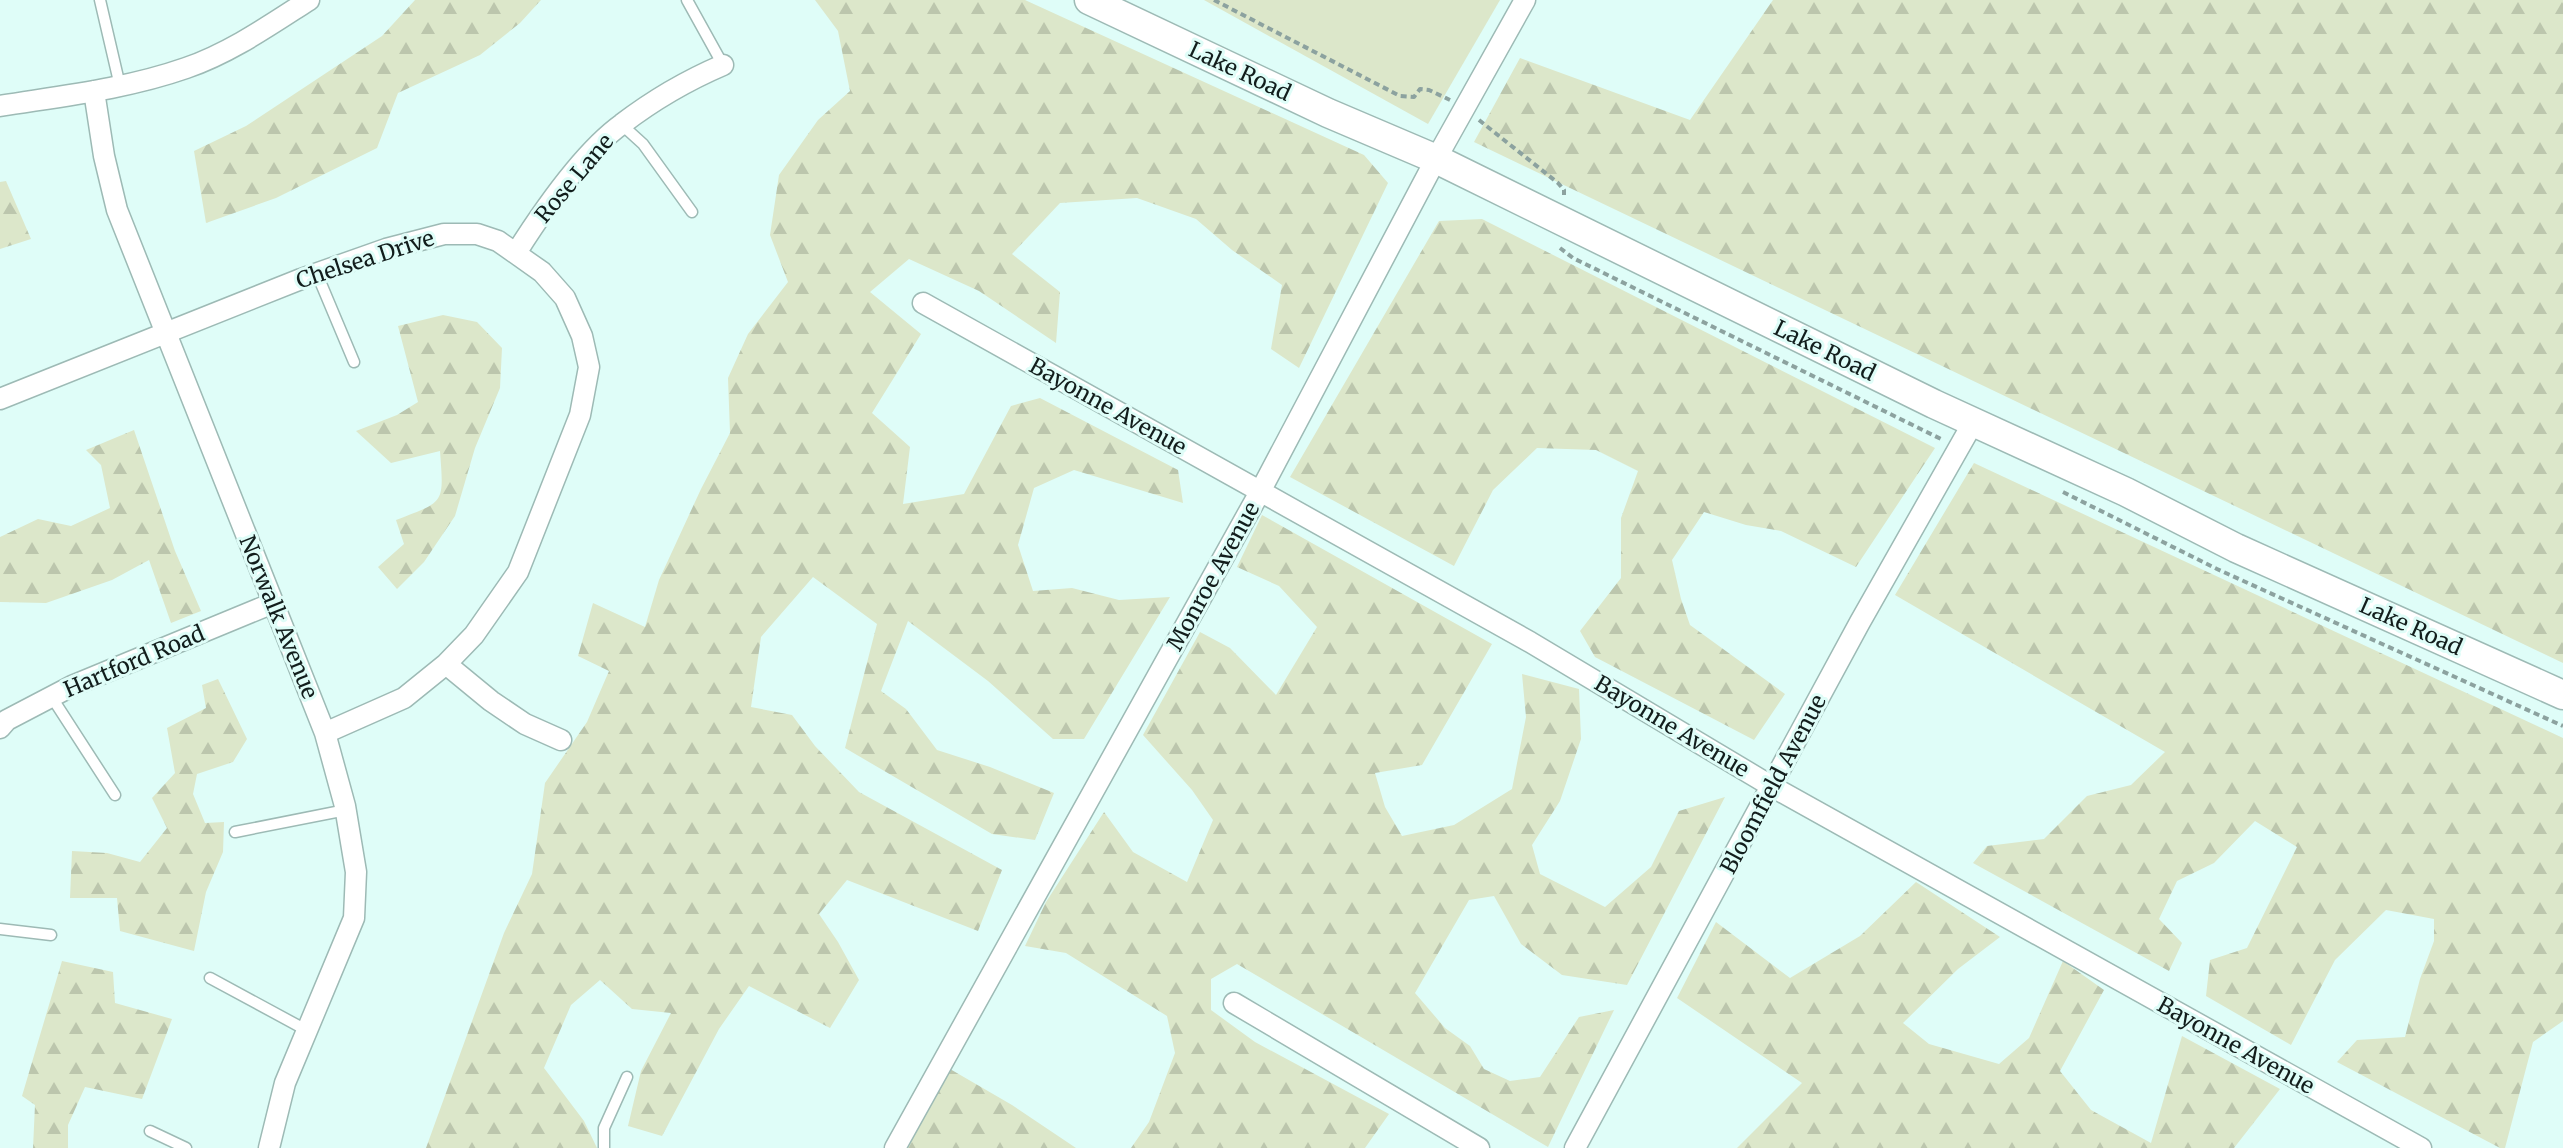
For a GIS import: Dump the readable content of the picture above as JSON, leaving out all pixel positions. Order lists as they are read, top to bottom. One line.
{"streets":{"street":["Lake Road","Rose Lane","Chelsea Drive","Bayonne Avenue","Monroe Avenue","Norwalk Avenue","Hartford Road","Bloomfield Avenue"]},"crossings":[["Lake Road","Monroe Avenue"],["Lake Road","Bloomfield Avenue"],["Rose Lane","Chelsea Drive"],["Chelsea Drive","Norwalk Avenue"],["Bayonne Avenue","Monroe Avenue"],["Bayonne Avenue","Bloomfield Avenue"],["Norwalk Avenue","Hartford Road"]]}
